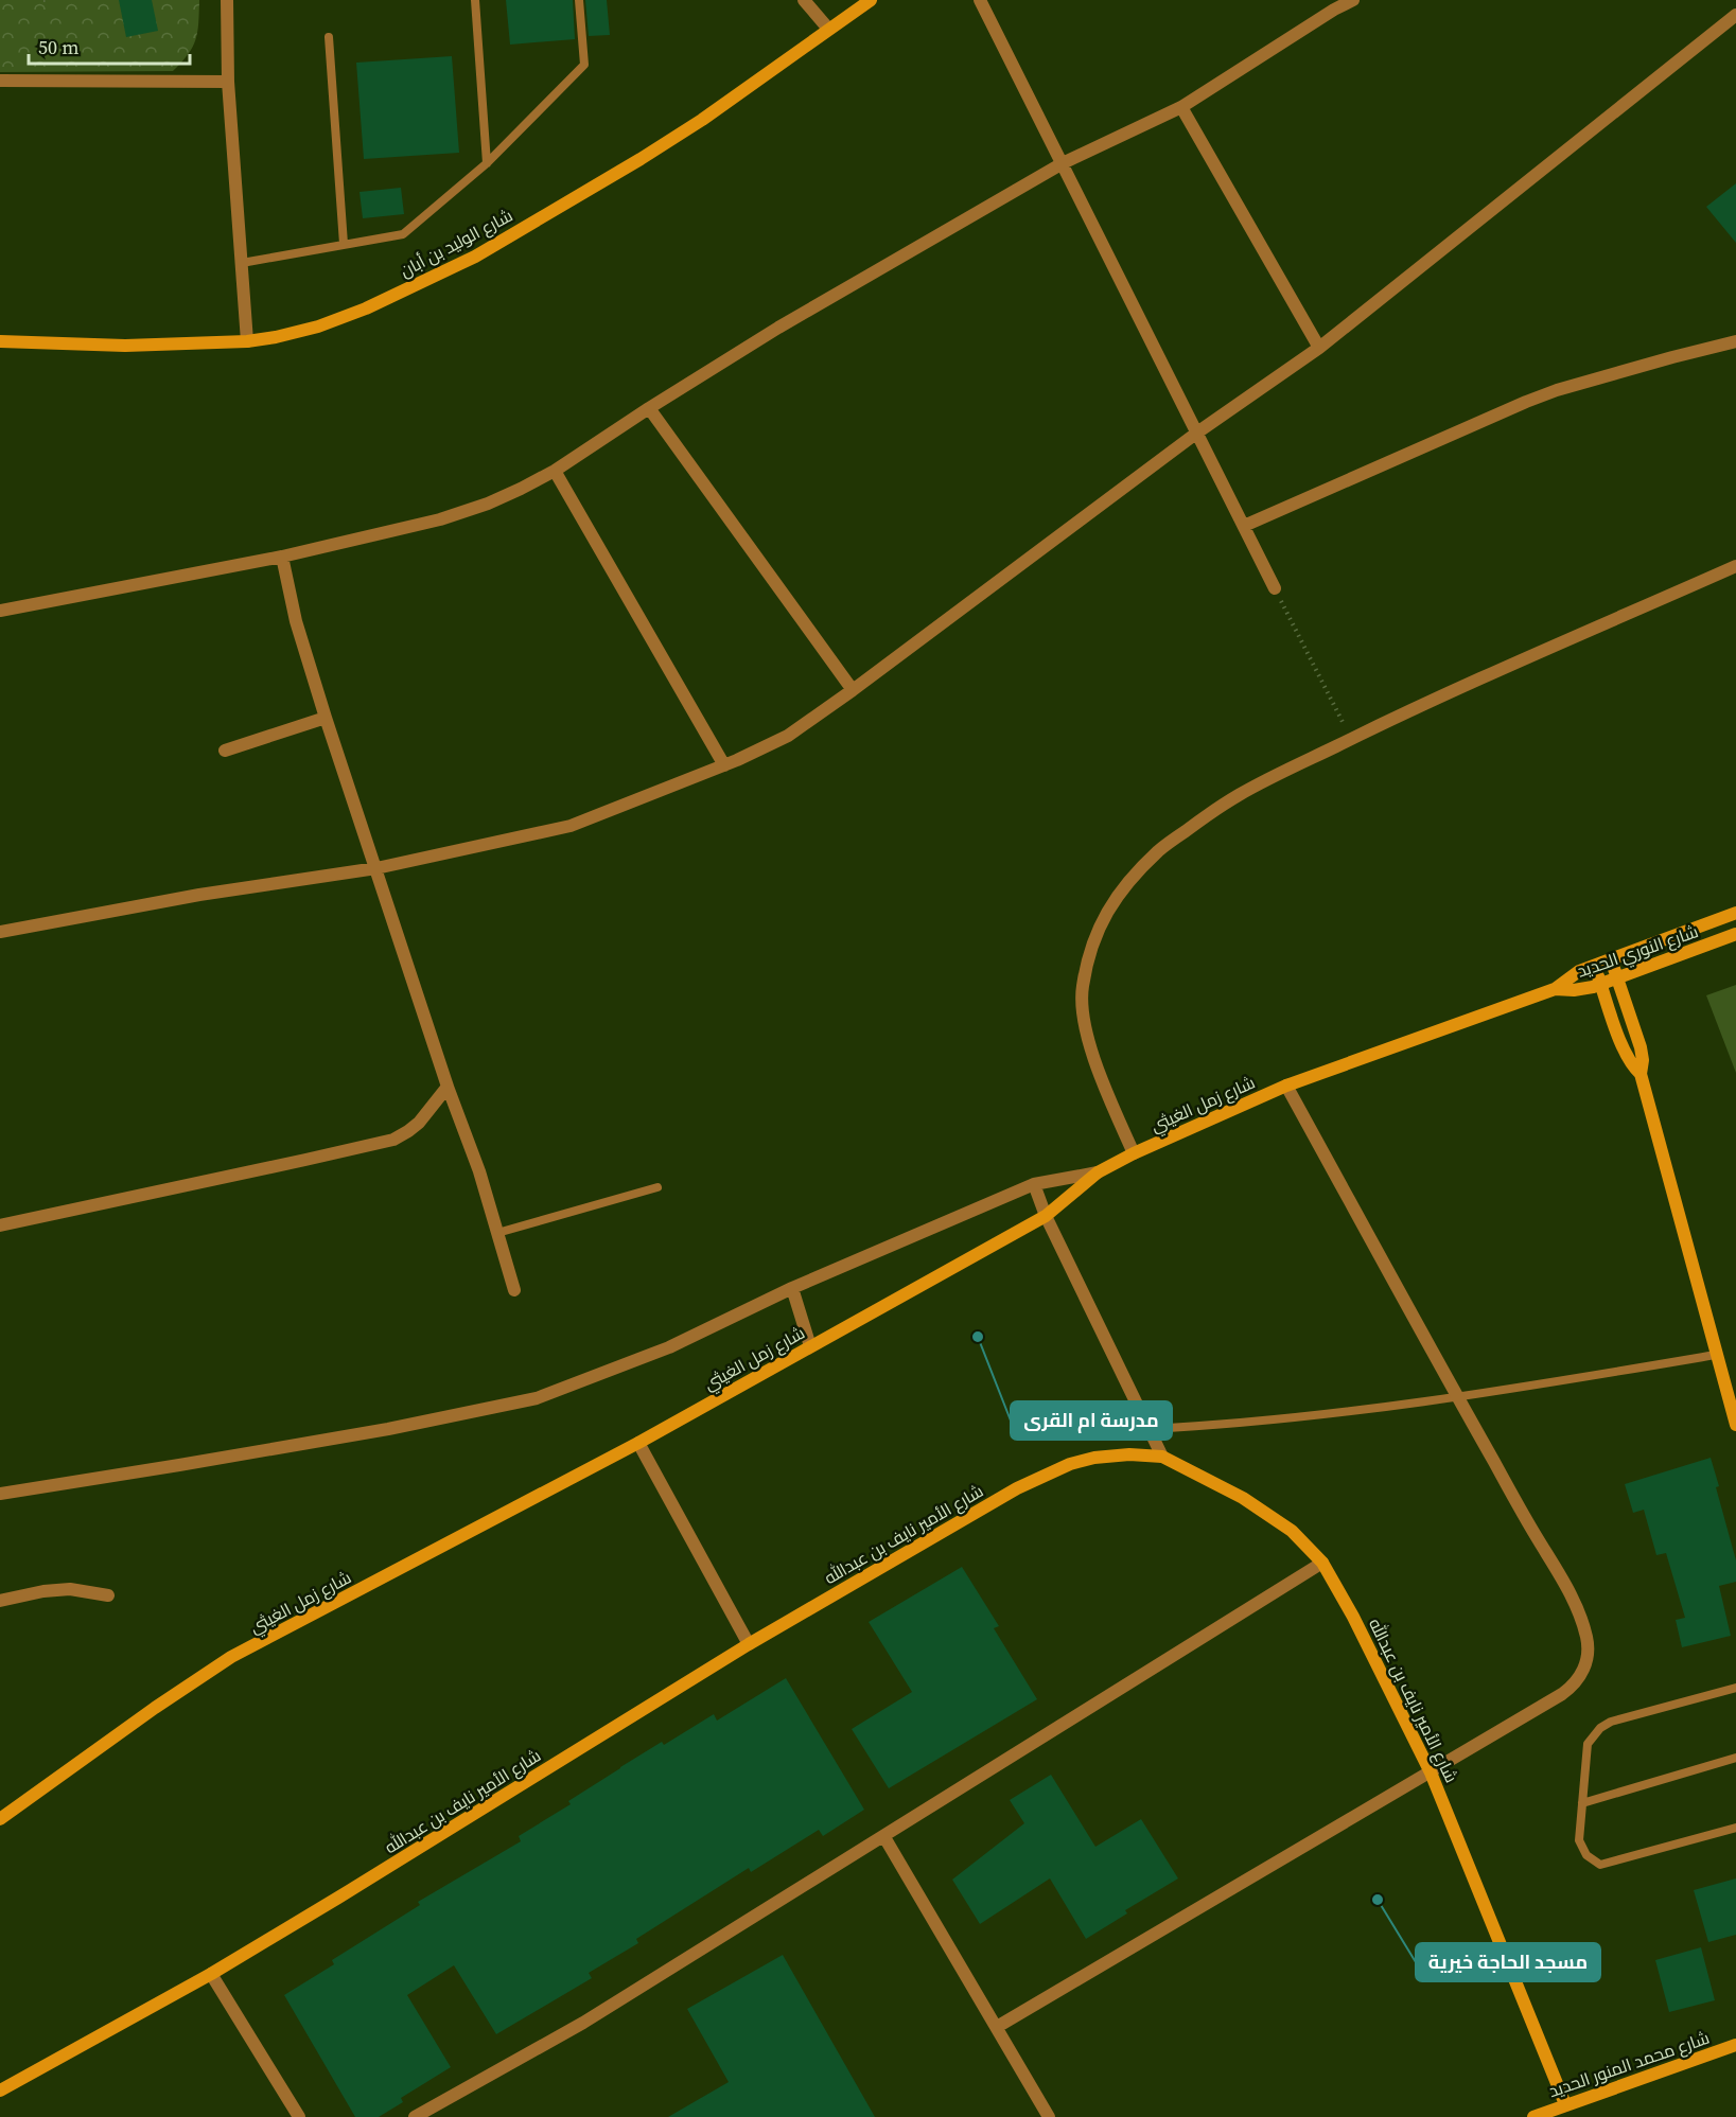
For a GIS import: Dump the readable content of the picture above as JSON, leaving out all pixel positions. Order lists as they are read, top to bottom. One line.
{"streets":{"street":["شارع الوليد بن أبان","شارع النوري الحديد","شارع زمل الغيثي","شارع الأمير نايف بن عبدالله","شارع محمد المنور الحديد"]},"crossings":[["شارع النوري الحديد","شارع زمل الغيثي"],["شارع الأمير نايف بن عبدالله","شارع محمد المنور الحديد"]],"places":["مدرسة ام القرى","مسجد الحاجة خيرية"],"scale_bar":"50 m"}
